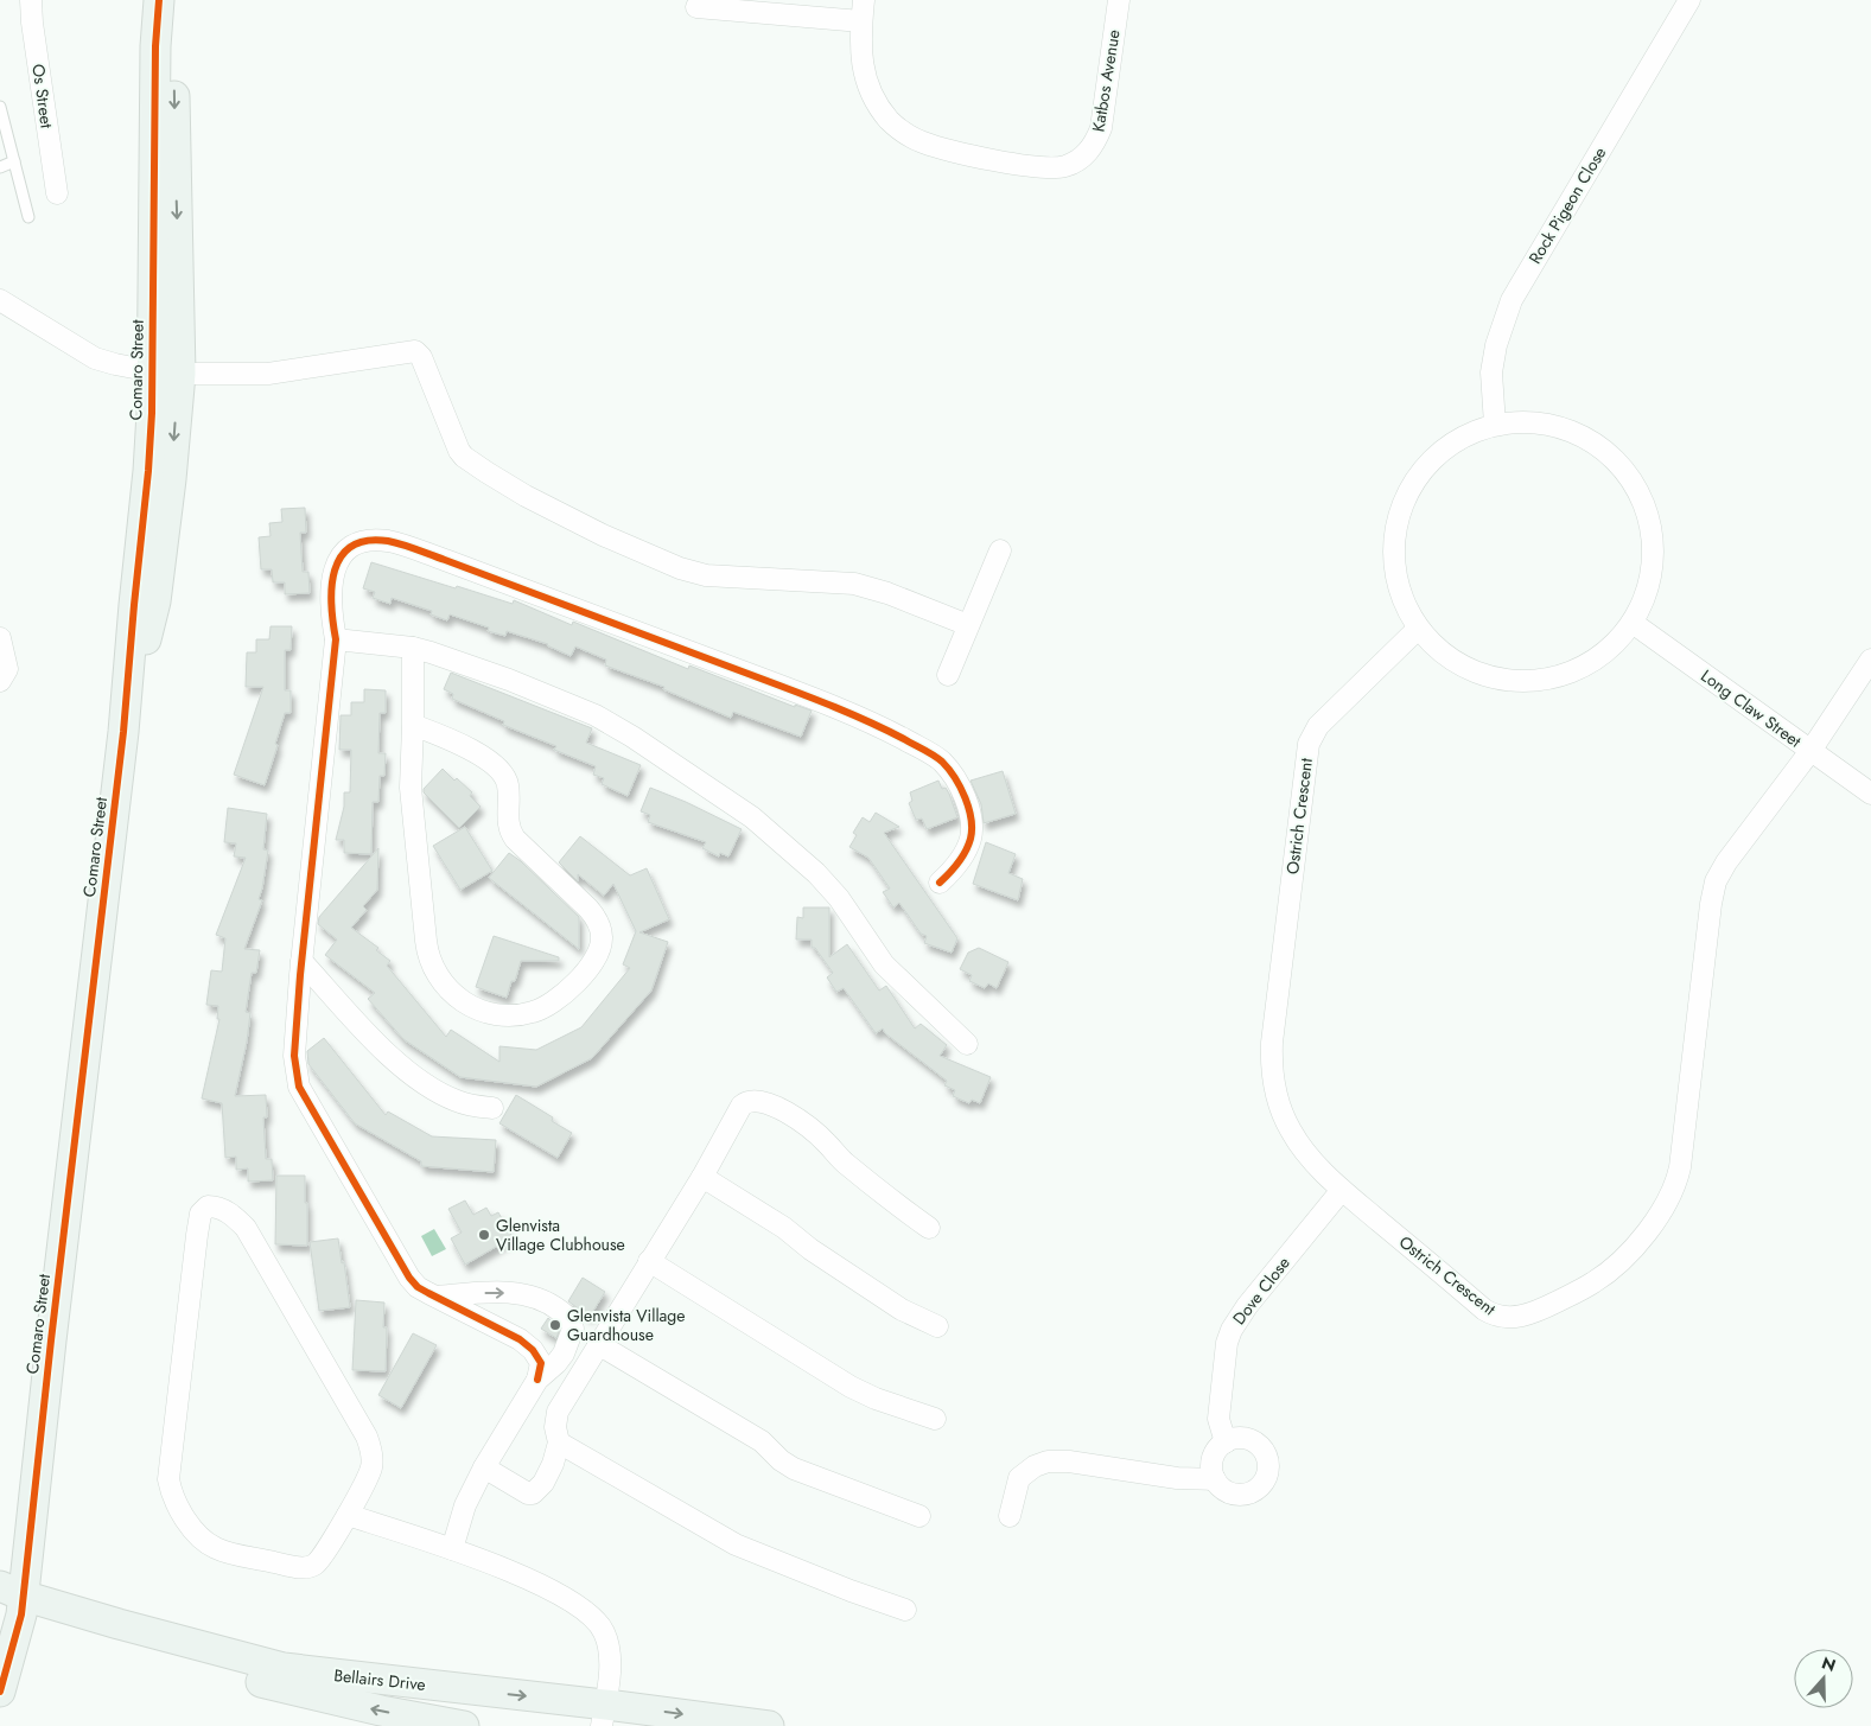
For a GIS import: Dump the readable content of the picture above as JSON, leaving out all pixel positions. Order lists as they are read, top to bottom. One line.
{"streets":{"street":["Katbos Avenue","Os Street","Rock Pigeon Close","Comaro Street","Long Claw Street","Ostrich Crescent","Dove Close","Bellairs Drive"]},"crossings":[["Comaro Street","Bellairs Drive"],["Long Claw Street","Ostrich Crescent"],["Ostrich Crescent","Dove Close"]],"places":["Glenvista Village Clubhouse","Glenvista Village Guardhouse"],"north":"top"}
